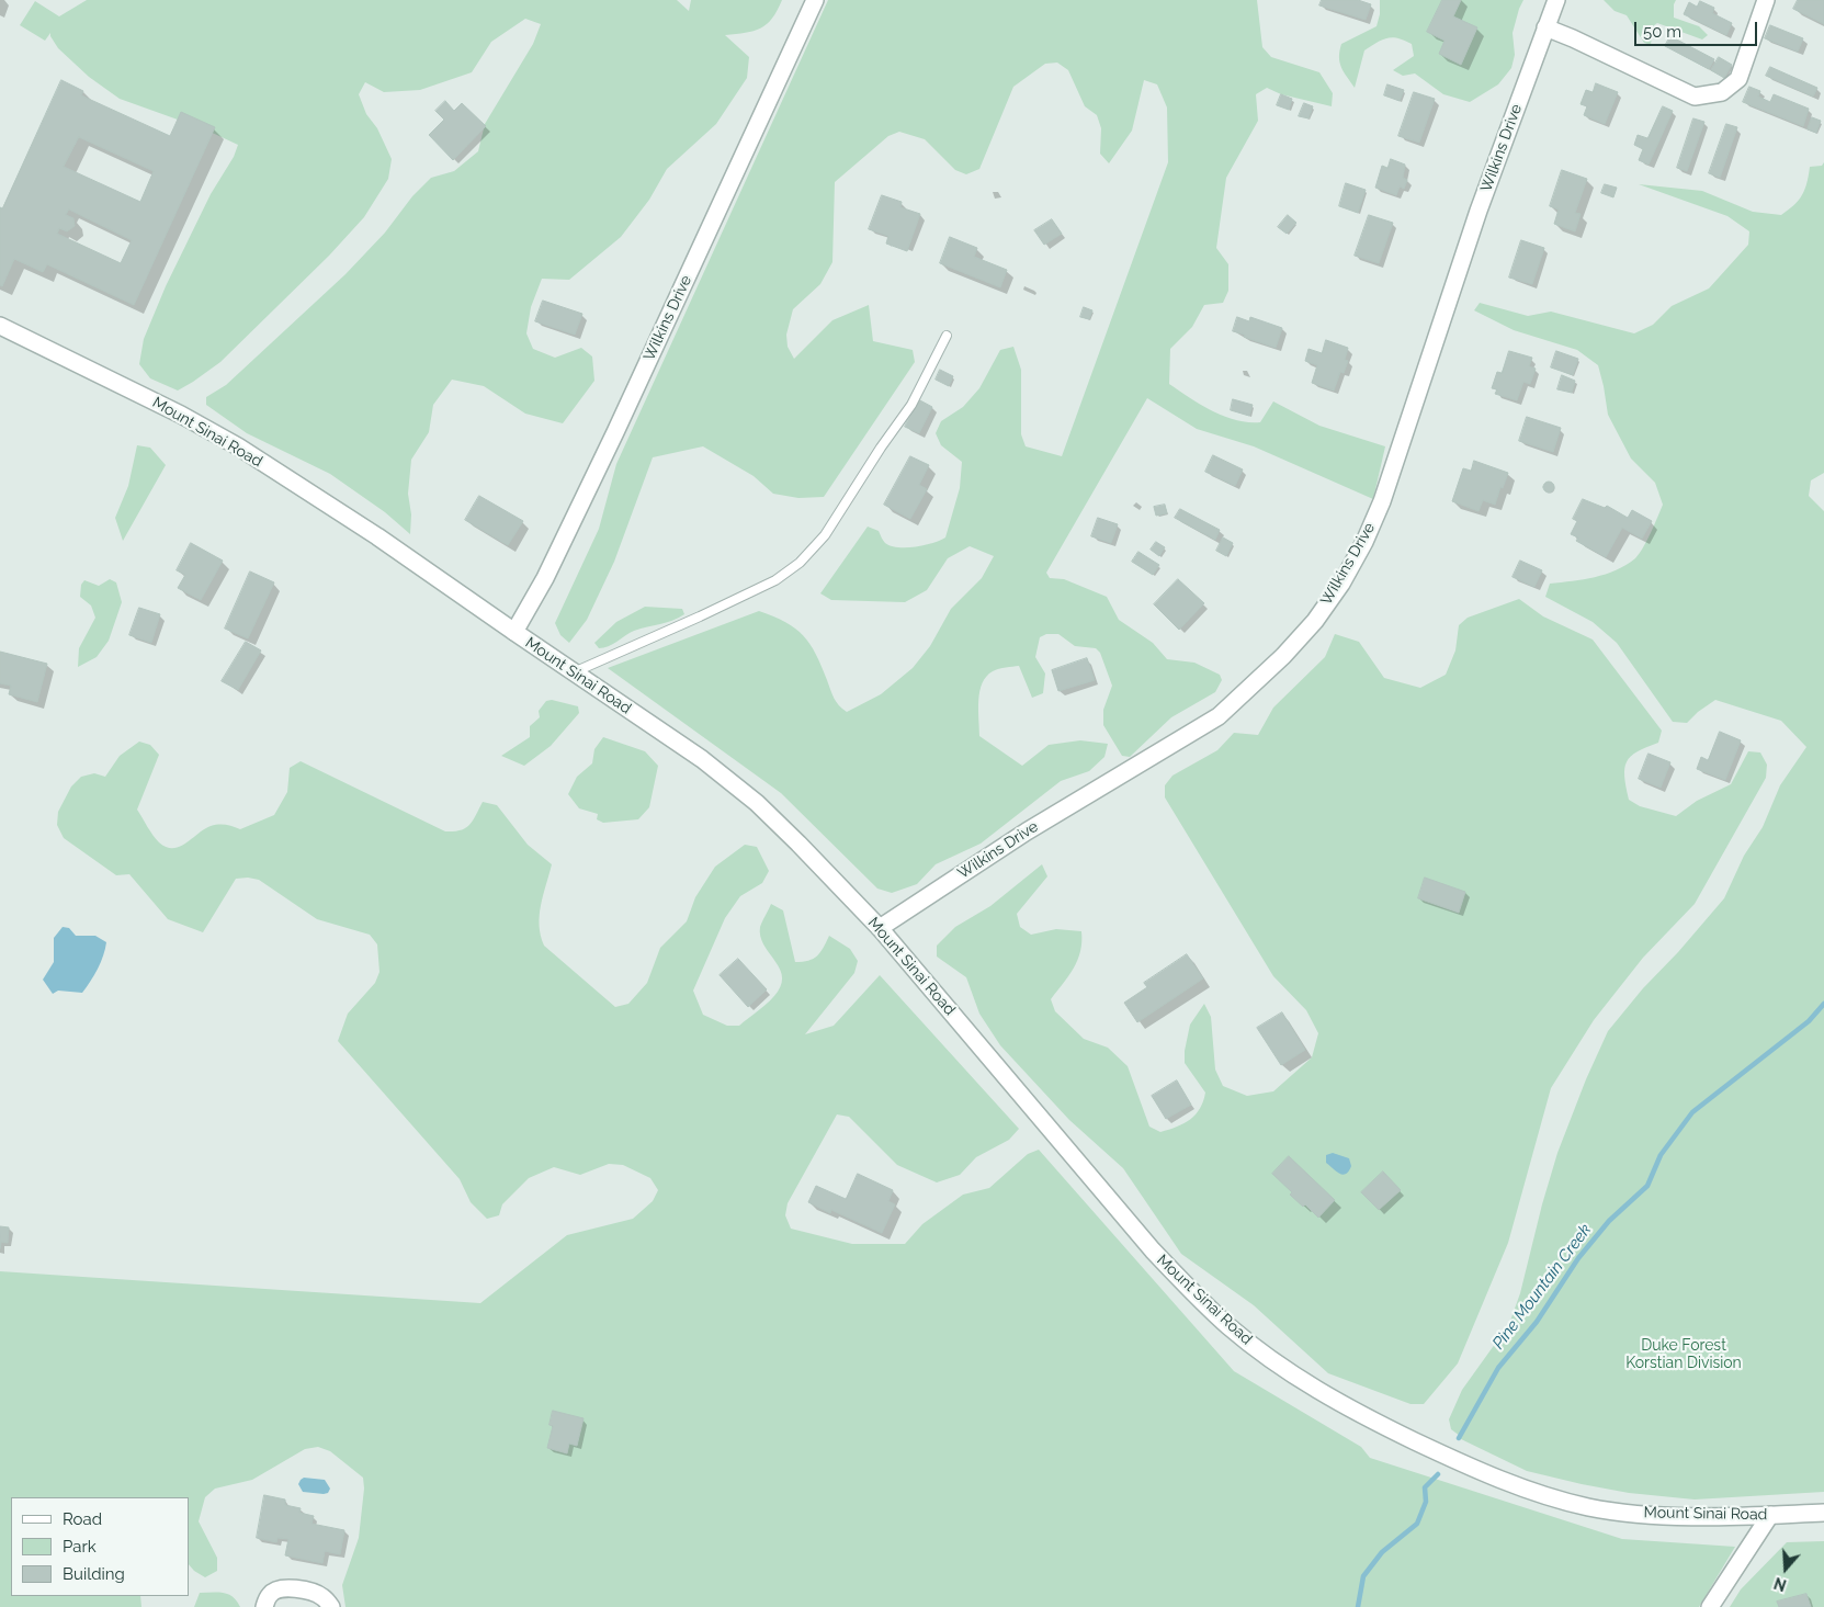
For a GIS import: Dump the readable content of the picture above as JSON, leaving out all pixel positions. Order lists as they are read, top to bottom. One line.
{"streets":{"street":["Wilkins Drive","Mount Sinai Road"]},"crossings":[["Wilkins Drive","Mount Sinai Road"]],"water":["Pine Mountain Creek"],"parks":["Duke Forest Korstian Division"],"legend":["Road","Park","Building"],"scale_bar":"50 m","north":"bottom"}
